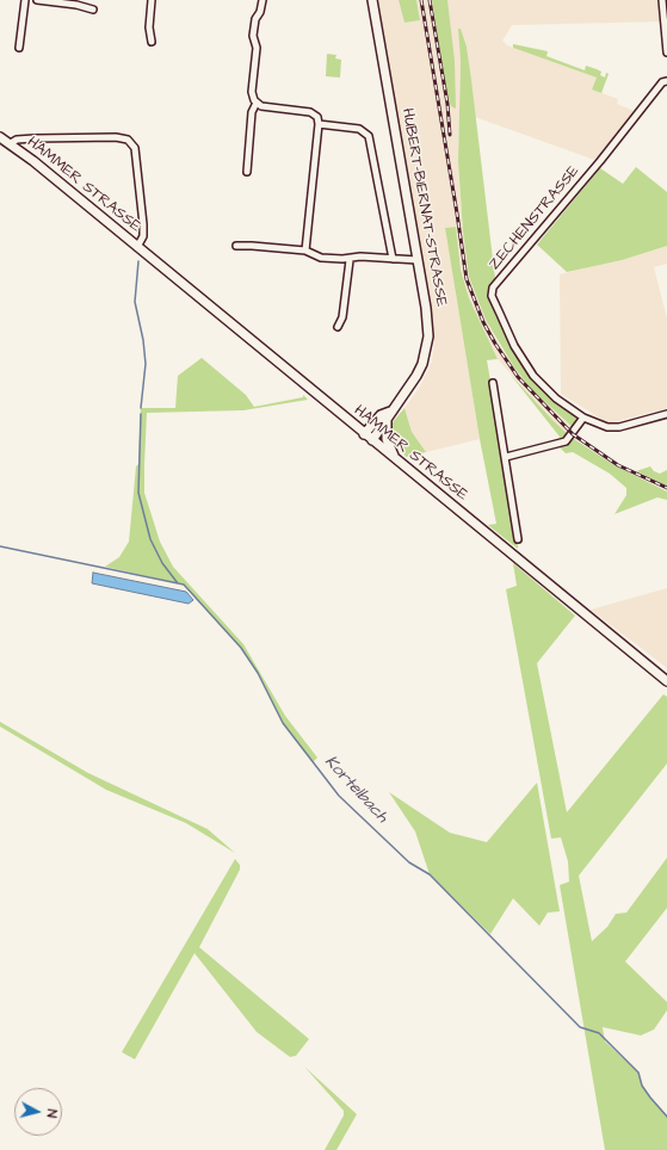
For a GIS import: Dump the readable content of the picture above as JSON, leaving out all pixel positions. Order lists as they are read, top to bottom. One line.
{"streets":{"main road":["HAMMER STRASSE","HUBERT-BIERNAT-STRASSE"],"street":["ZECHENSTRASSE"]},"crossings":[["HAMMER STRASSE","HUBERT-BIERNAT-STRASSE"]],"water":["Kortelbach"],"north":"right"}
